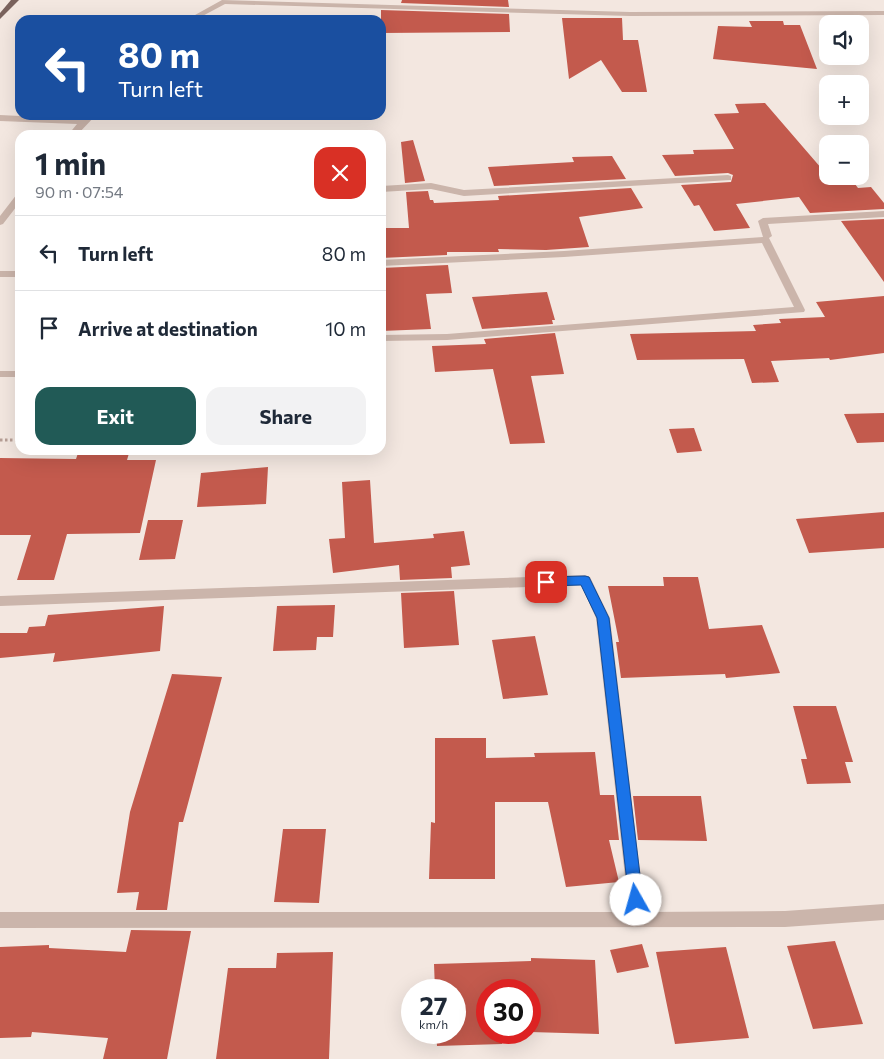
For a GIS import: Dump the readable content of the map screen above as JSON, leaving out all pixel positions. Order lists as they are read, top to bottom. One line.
{"page":{"map_buttons":["+","−"],"turn":["80 m","Turn left"],"heading":["1 min","90 m · 07:54"],"list":[{"name":"Turn left","value":"80 m"},{"name":"Arrive at destination","value":"10 m"}],"buttons":["Exit","Share"],"speed":"27 km/h","limit":"30"}}
